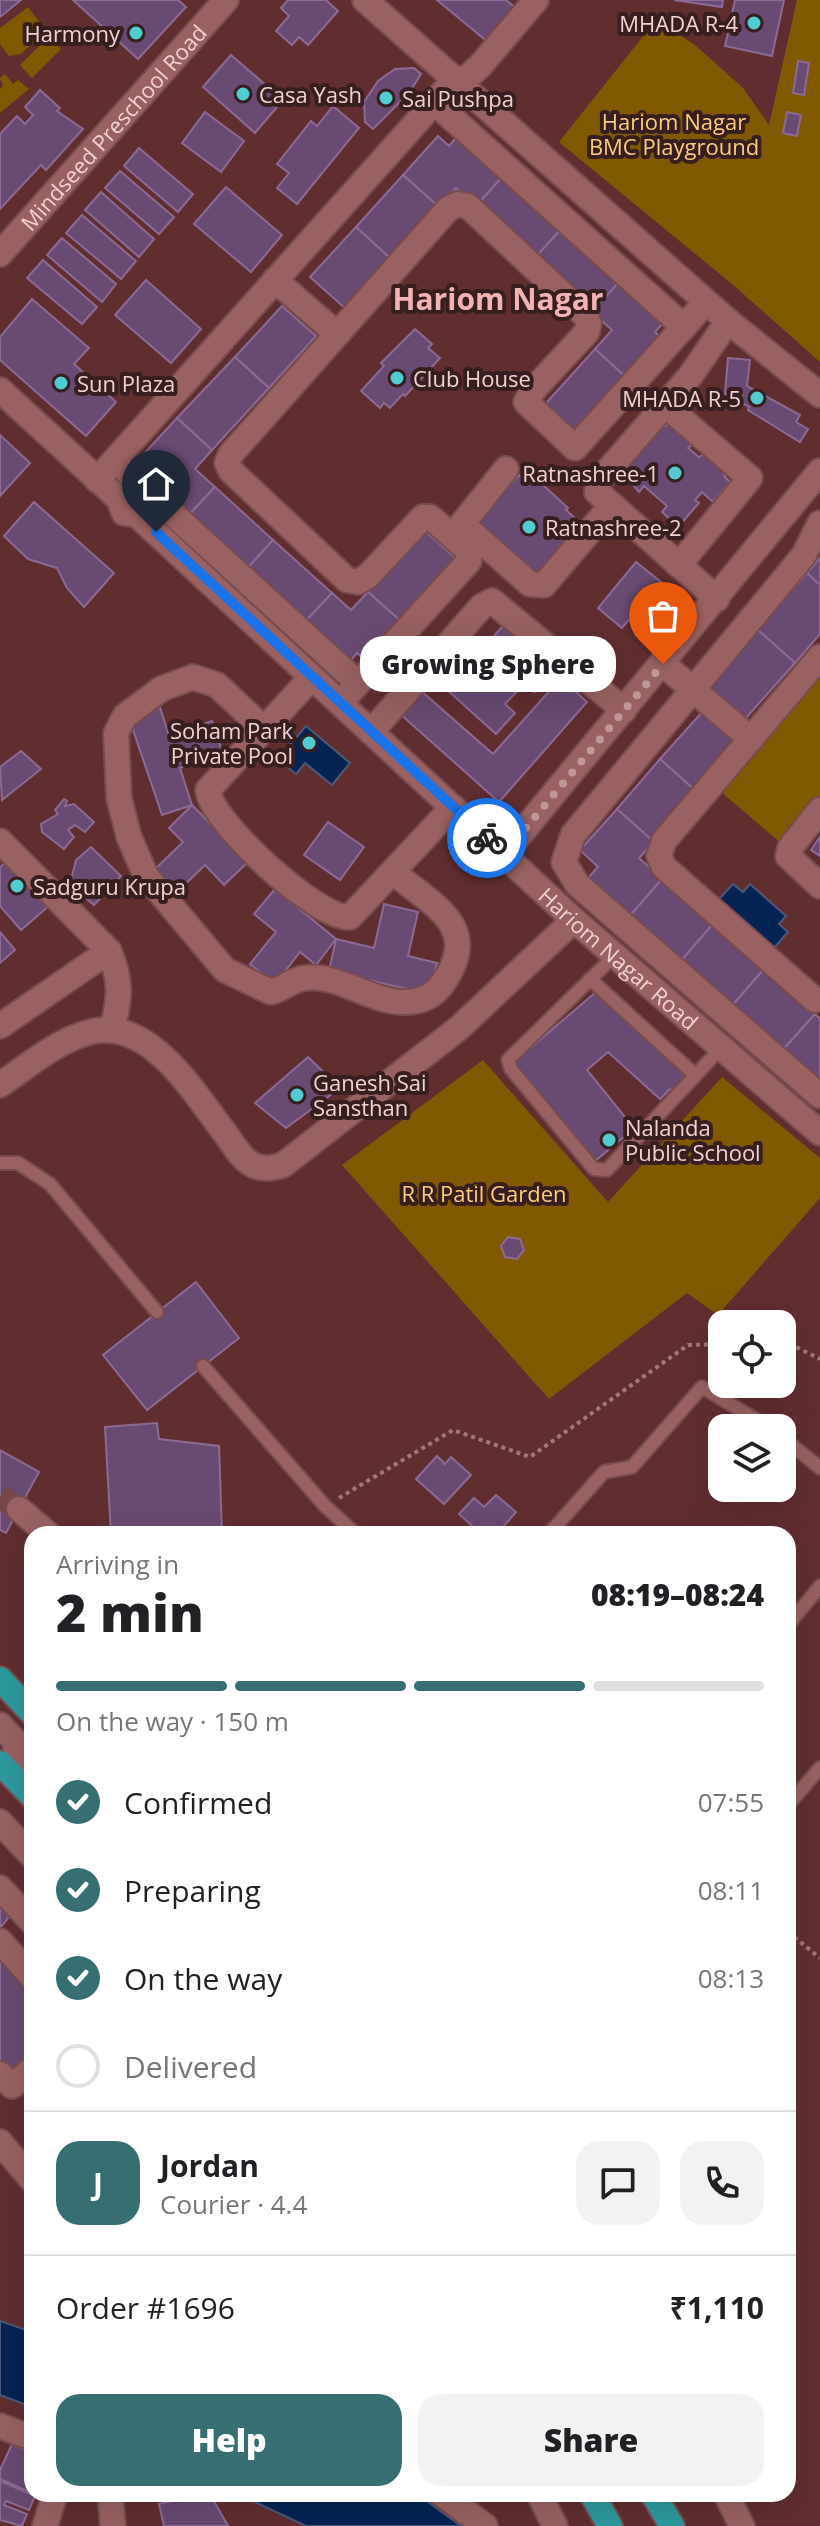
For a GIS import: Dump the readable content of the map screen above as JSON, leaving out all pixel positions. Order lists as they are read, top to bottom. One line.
{"streets":{"street":["Mindseed Preschool Road","Hariom Nagar Road"]},"districts":["Hariom Nagar"],"parks":["Hariom Nagar BMC Playground","R R Patil Garden"],"places":["MHADA R-4","Harmony","Casa Yash","Sai Pushpa","Club House","Sun Plaza","MHADA R-5","Ratnashree-1","Ratnashree-2","Growing Sphere","Soham Park Private Pool","Sadguru Krupa","Ganesh Sai Sansthan","Nalanda Public School"],"page":{"bubble":"Growing Sphere","heading":["2 min","Arriving in","08:19–08:24"],"panel":["Jordan","Courier · 4.4","Order #1696","₹1,110"],"bar":"On the way · 150 m","list":[["Confirmed","07:55"],["Preparing","08:11"],["On the way","08:13"],"Delivered"],"round":"J","buttons":["Help","Share"]}}
